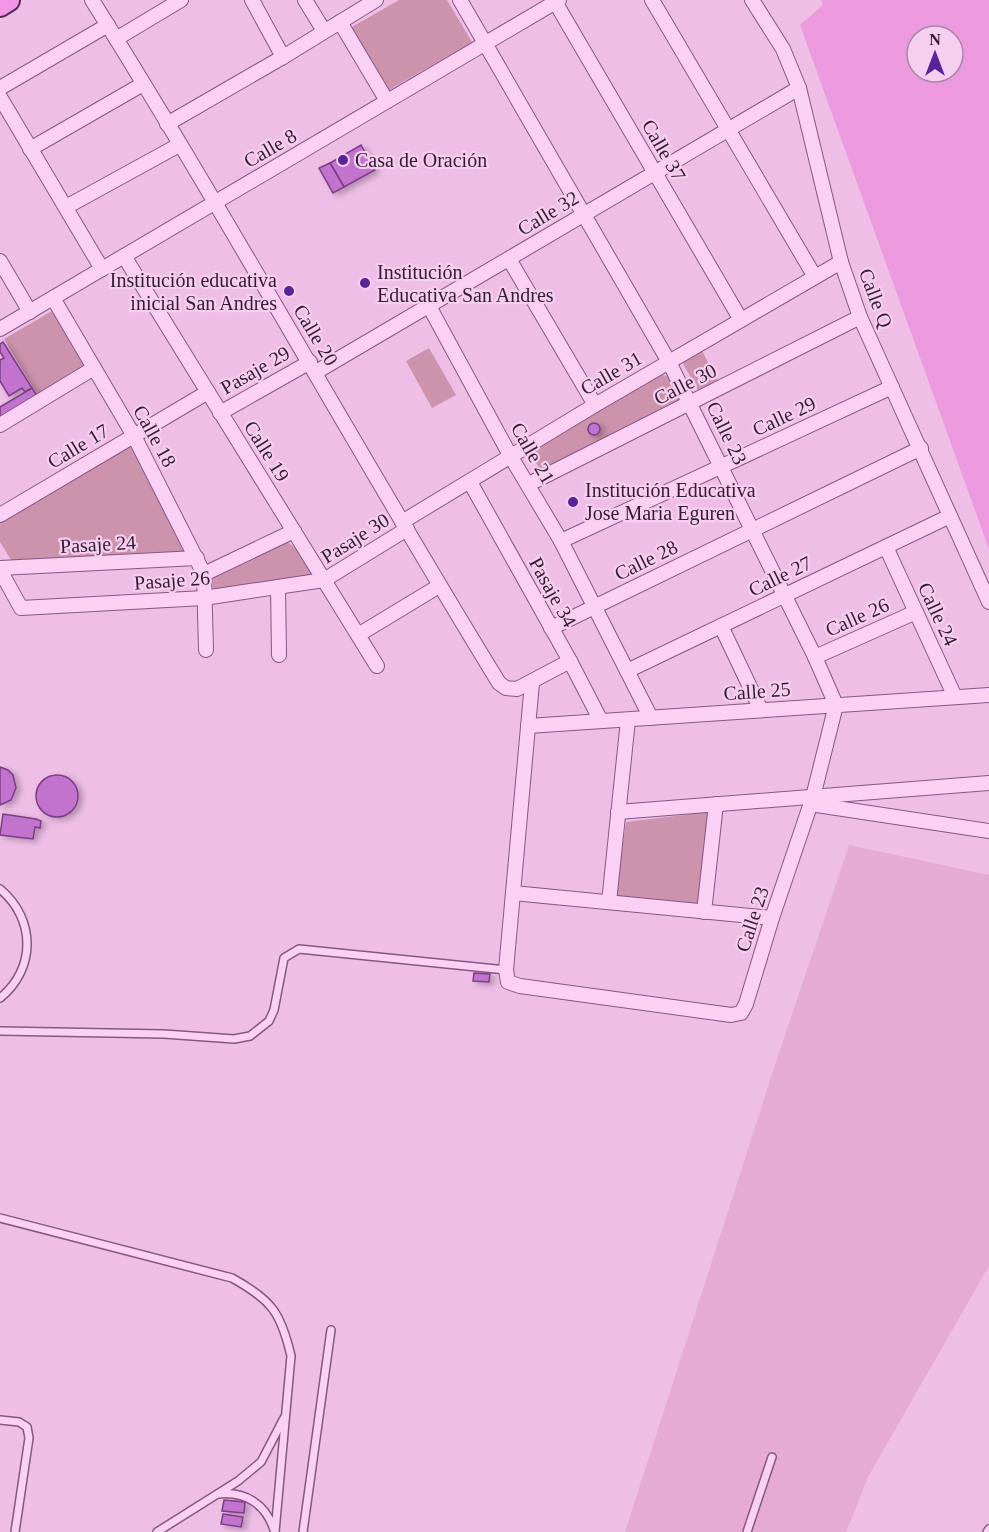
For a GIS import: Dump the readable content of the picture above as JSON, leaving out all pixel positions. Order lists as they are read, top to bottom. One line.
{"streets":{"street":["Calle 8","Calle 37","Calle 32","Calle Q","Calle 20","Pasaje 29","Calle 31","Calle 30","Calle 29","Calle 23","Calle 18","Calle 17","Calle 19","Calle 21","Pasaje 30","Pasaje 24","Calle 28","Calle 27","Pasaje 26","Pasaje 34","Calle 24","Calle 26","Calle 25"]},"crossings":[["Calle 8","Calle 37"],["Calle 8","Calle 20"],["Calle 8","Calle 23"],["Calle 8","Calle 18"],["Calle 8","Calle 19"],["Calle 37","Calle 32"],["Calle 37","Calle 31"],["Calle 32","Calle Q"],["Calle 32","Calle 20"],["Calle 32","Pasaje 29"],["Calle 32","Calle 23"],["Calle 32","Calle 21"],["Calle Q","Calle 31"],["Calle Q","Calle 30"],["Calle Q","Calle 29"],["Calle Q","Calle 28"],["Calle Q","Calle 27"],["Calle 20","Pasaje 29"],["Calle 20","Calle 31"],["Calle 20","Pasaje 30"],["Pasaje 29","Calle 19"],["Calle 31","Calle 23"],["Calle 31","Calle 21"],["Calle 31","Pasaje 30"],["Calle 31","Pasaje 34"],["Calle 30","Calle 23"],["Calle 30","Calle 21"],["Calle 29","Calle 23"],["Calle 29","Calle 21"],["Calle 23","Calle 28"],["Calle 23","Calle 27"],["Calle 23","Calle 26"],["Calle 23","Calle 25"],["Calle 18","Calle 17"],["Calle 18","Pasaje 24"],["Calle 18","Pasaje 26"],["Calle 17","Calle 19"],["Calle 19","Pasaje 30"],["Calle 19","Pasaje 26"],["Calle 21","Calle 28"],["Calle 21","Calle 27"],["Calle 21","Calle 25"],["Pasaje 30","Pasaje 26"],["Pasaje 24","Pasaje 26"],["Calle 28","Pasaje 34"],["Calle 27","Calle 24"],["Pasaje 34","Calle 25"],["Calle 24","Calle 26"],["Calle 24","Calle 25"]],"places":["Casa de Oración","Institución Educativa San Andres","Institución educativa inicial San Andres","Institución Educativa Jose Maria Eguren"],"north":"top"}
